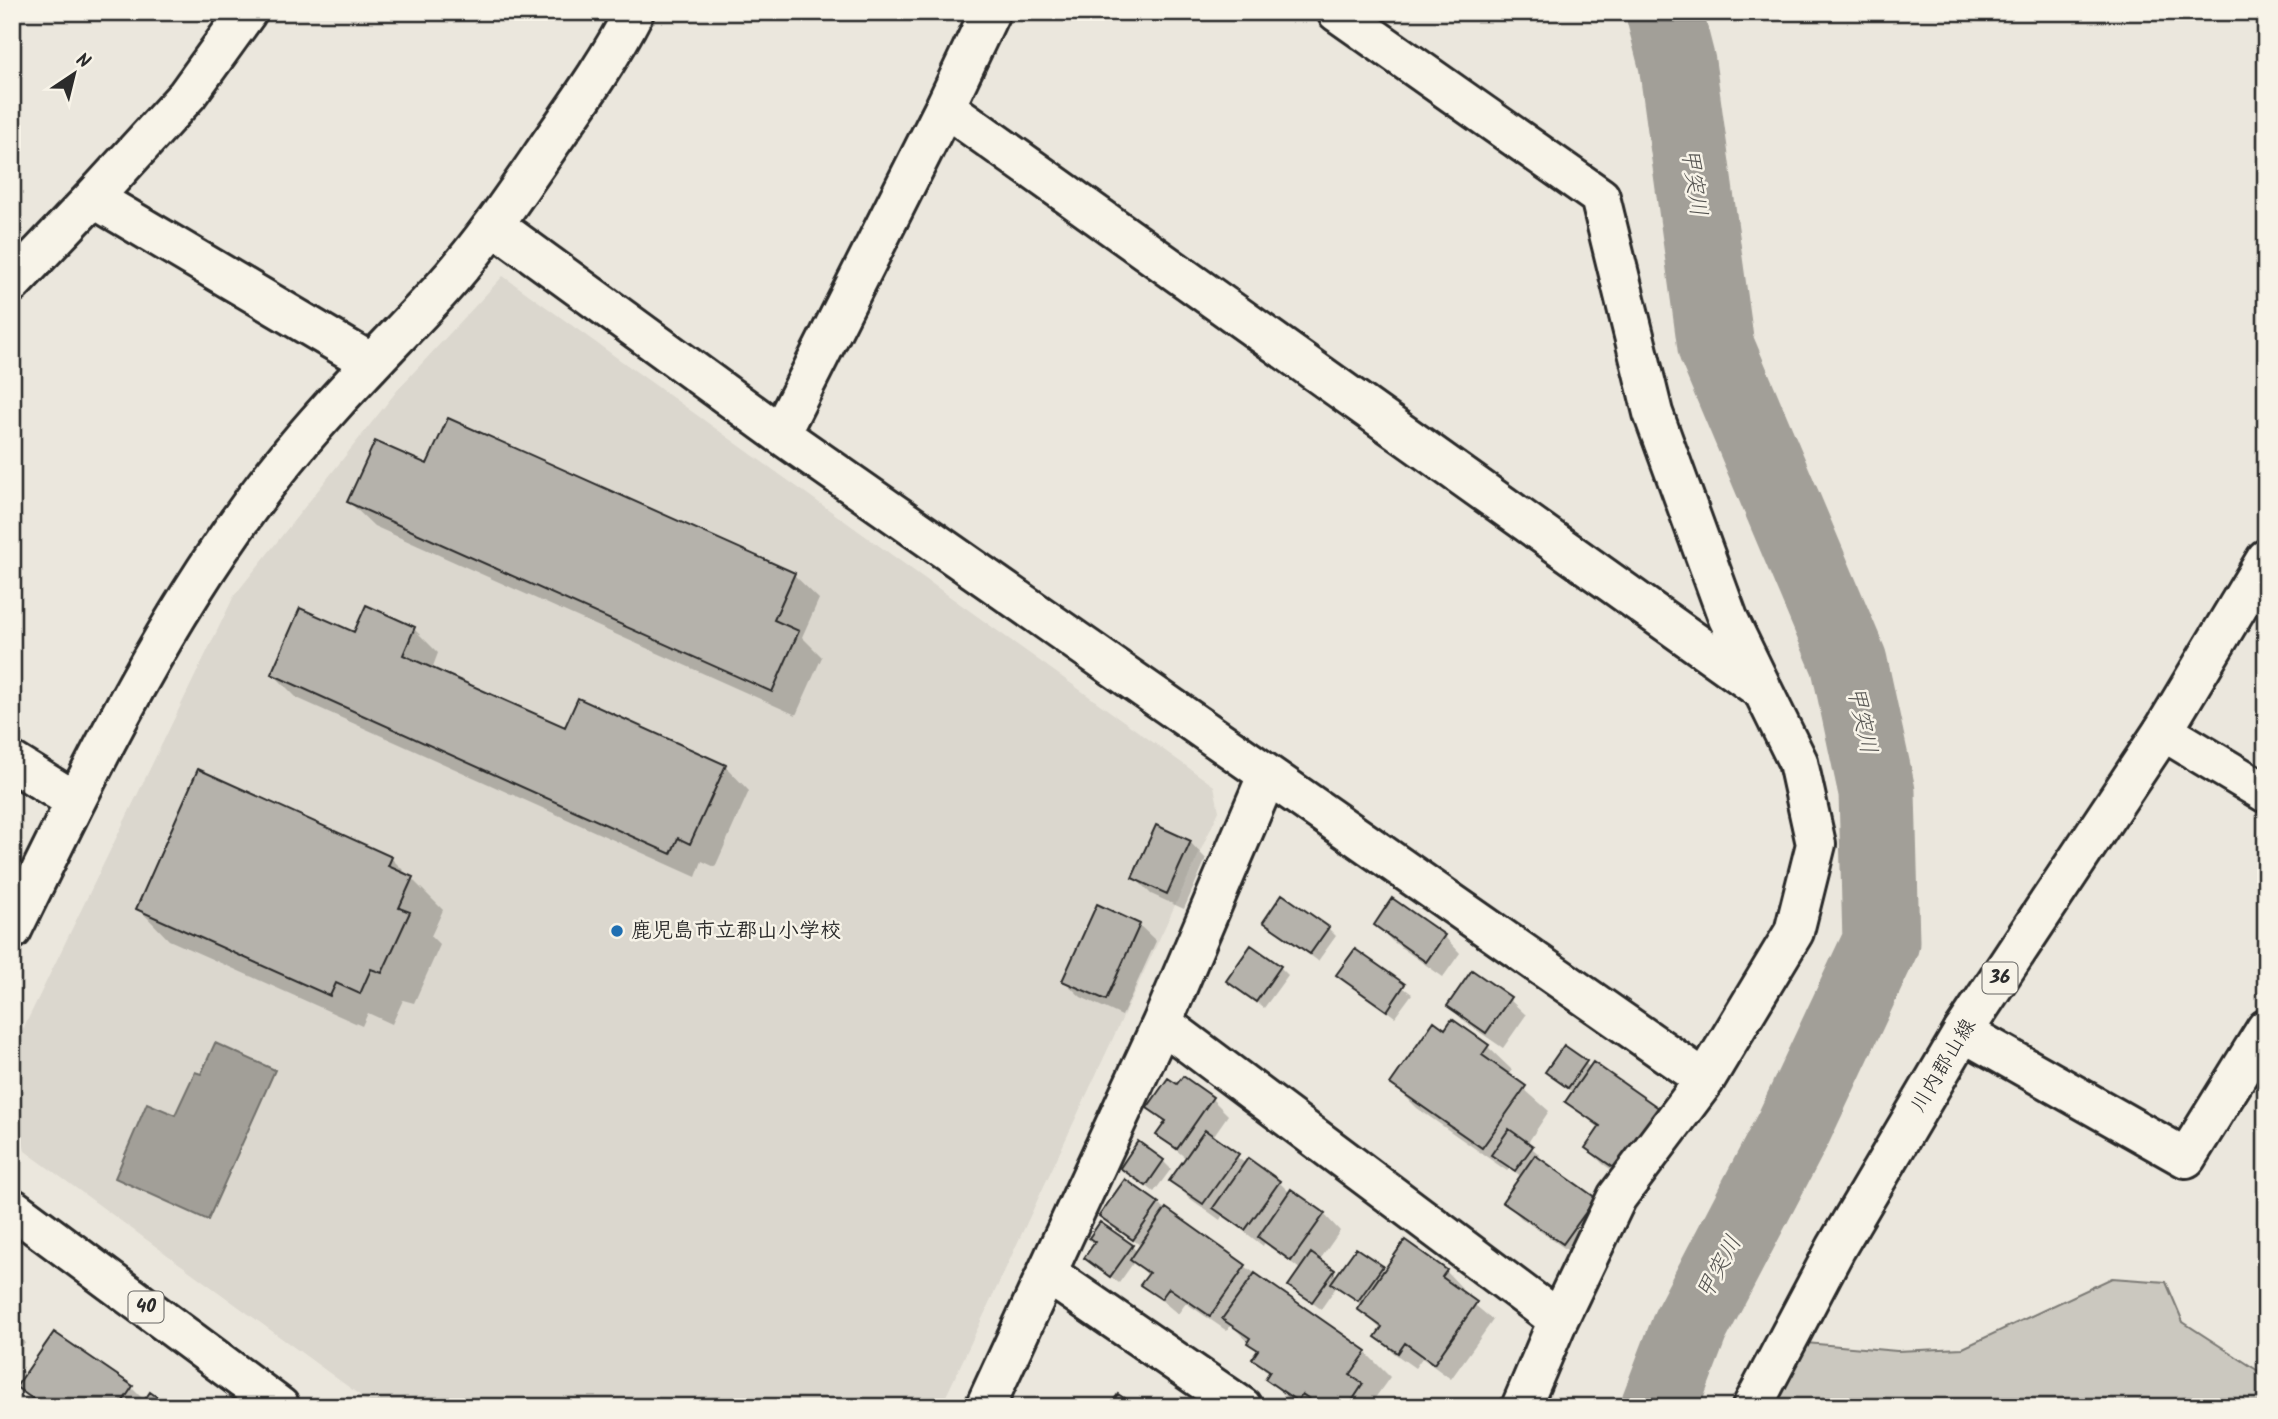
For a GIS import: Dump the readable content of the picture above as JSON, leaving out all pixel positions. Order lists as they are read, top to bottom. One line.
{"streets":{"street":["36","川内郡山線","40"]},"water":["甲突川"],"places":["鹿児島市立郡山小学校"],"north":"top right"}
